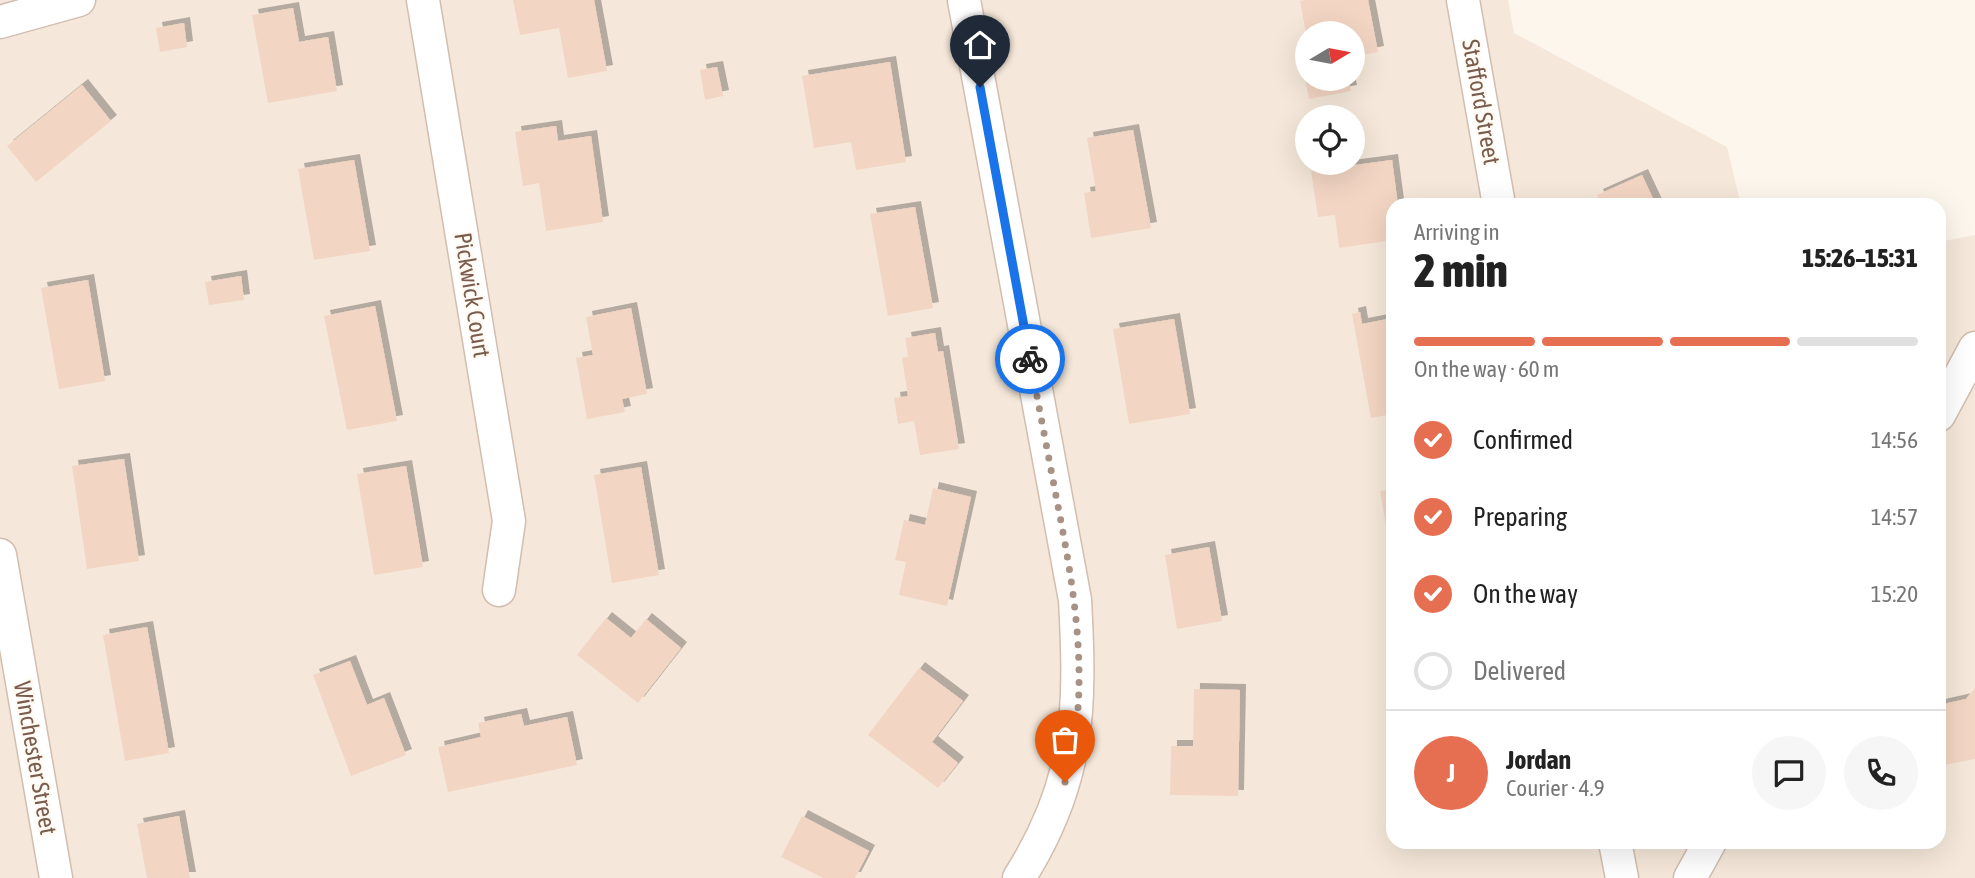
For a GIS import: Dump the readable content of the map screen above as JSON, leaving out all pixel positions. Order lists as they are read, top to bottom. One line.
{"streets":{"street":["Stafford Street","Pickwick Court","Winchester Street"]},"north":"right","page":{"heading":["2 min","Arriving in","15:26–15:31"],"panel":["Jordan","Courier · 4.9"],"bar":"On the way · 60 m","list":[["Confirmed","14:56"],["Preparing","14:57"],["On the way","15:20"],"Delivered"],"round":"J"}}
